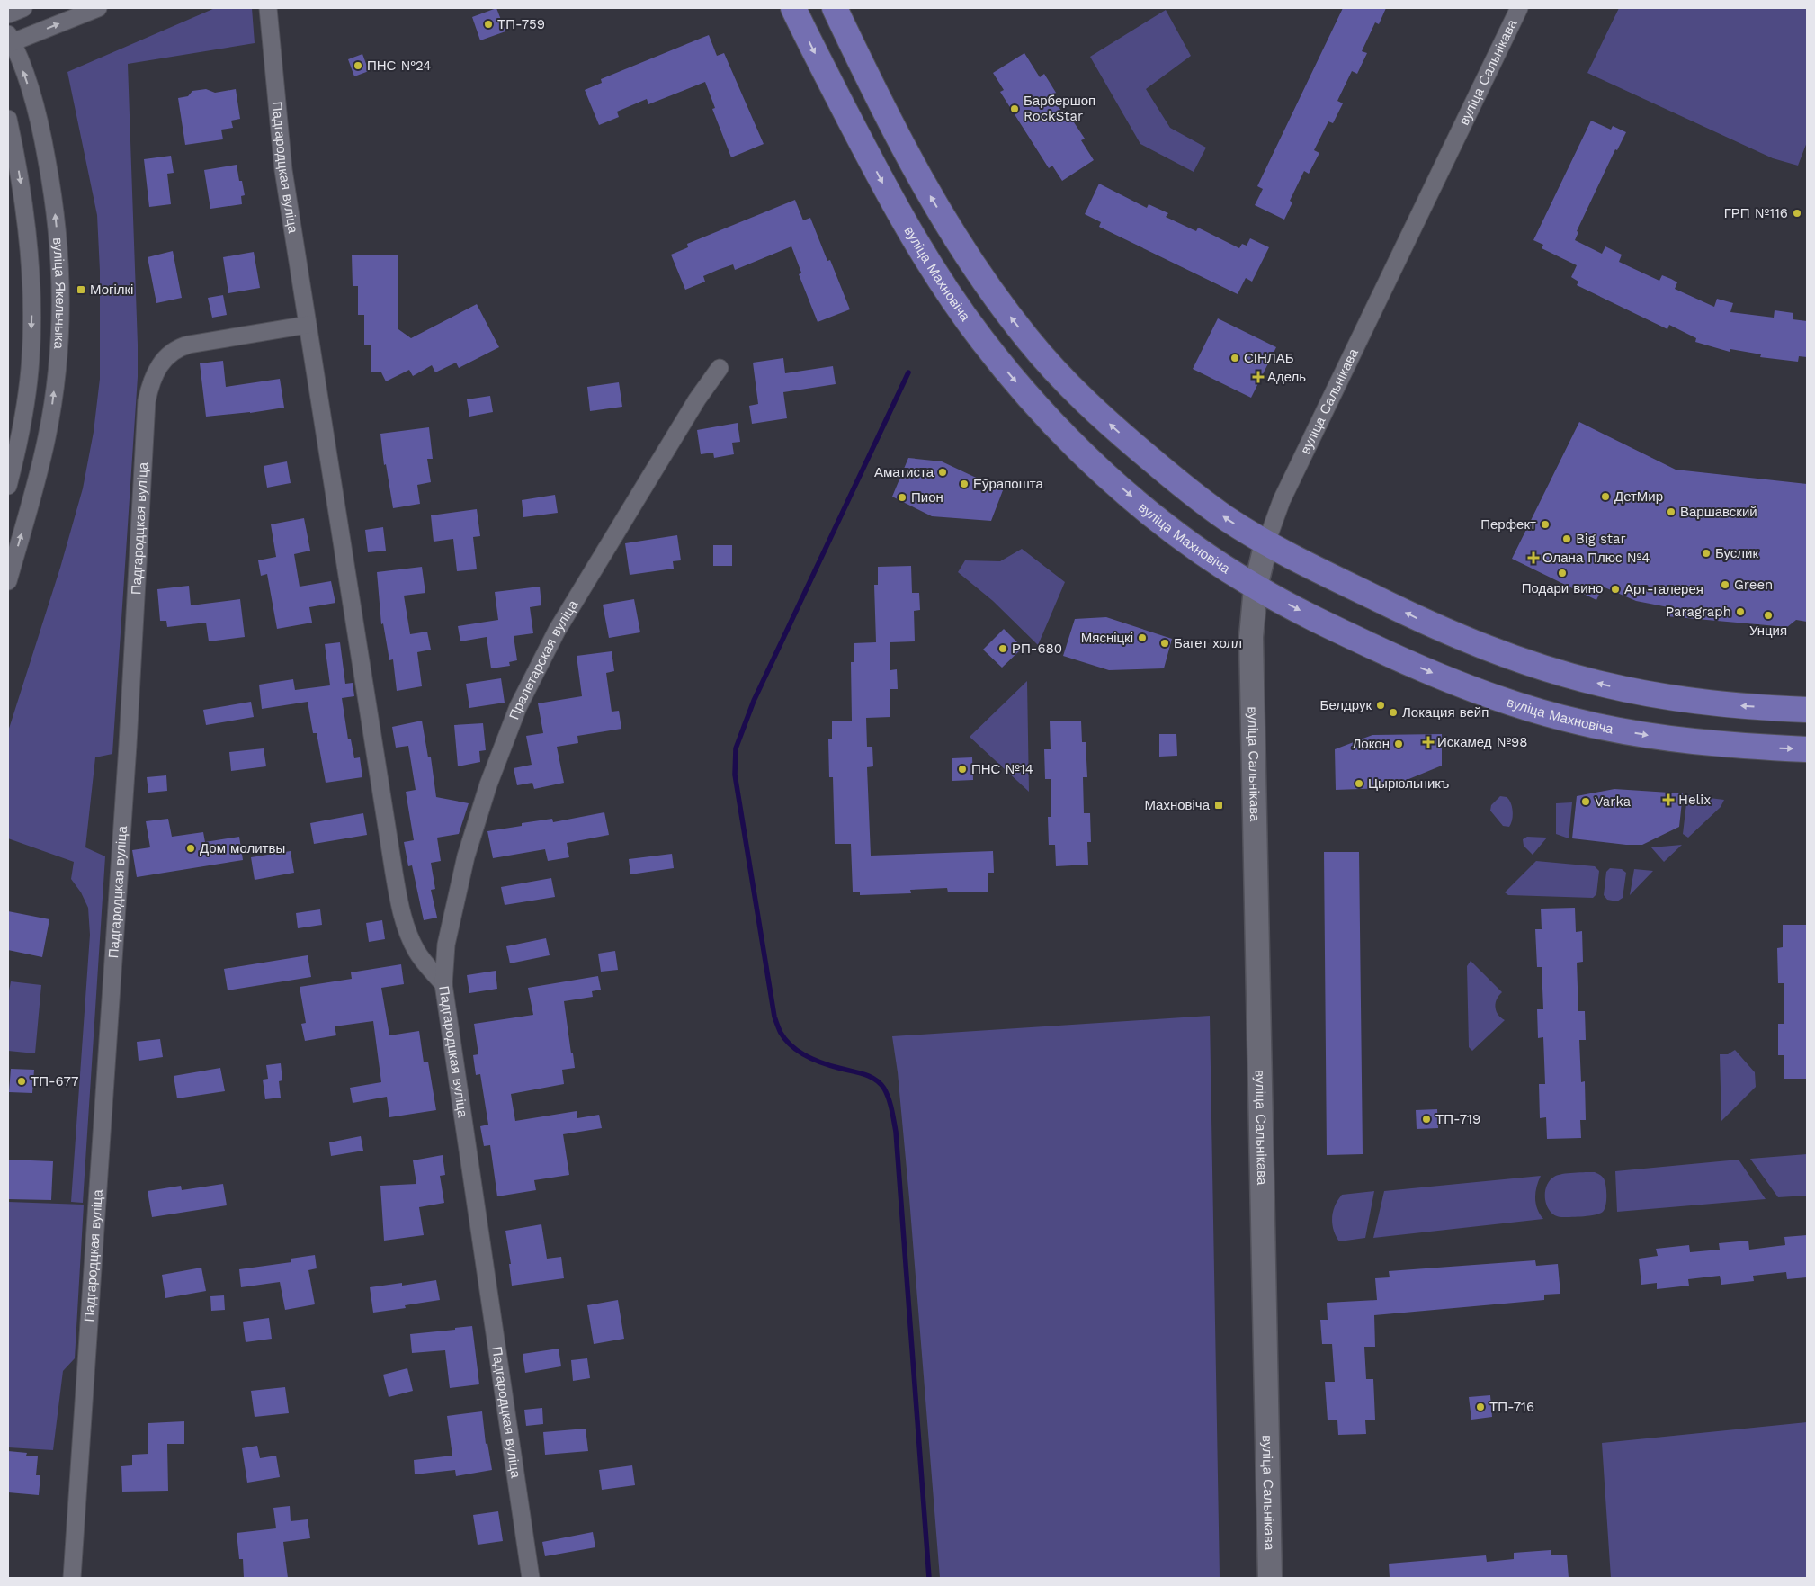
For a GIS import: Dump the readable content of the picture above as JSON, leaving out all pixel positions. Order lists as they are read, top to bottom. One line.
{"streets":{"main road":["вуліца Махновіча"],"street":["вуліца Сальнікава","Падгародцкая вуліца","вуліца Якельчыка","Пралетарская вуліца"]},"crossings":[["вуліца Сальнікава","вуліца Махновіча"],["Падгародцкая вуліца","Пралетарская вуліца"]],"places":{"other":["ТП-759","ПНС №24","Барбершоп RockStar","ГРП №116","СІНЛАБ","Аматиста","Еўрапошта","ДетМир","Пион","Варшавский","Перфект","Big star","Буслик","Подари вино","Green","Арт-галерея","Paragraph","Унция","Мясніцкі","Багет холл","РП-680","Белдрук","Локация вейп","Локон","ПНС №14","Цырюльникъ","Varka","Дом молитвы","ТП-677","ТП-719","ТП-716"],"transit":["Могілкі","Махновіча"],"health":["Адель","Олана Плюс №4","Искамед №98","Helix"]}}
